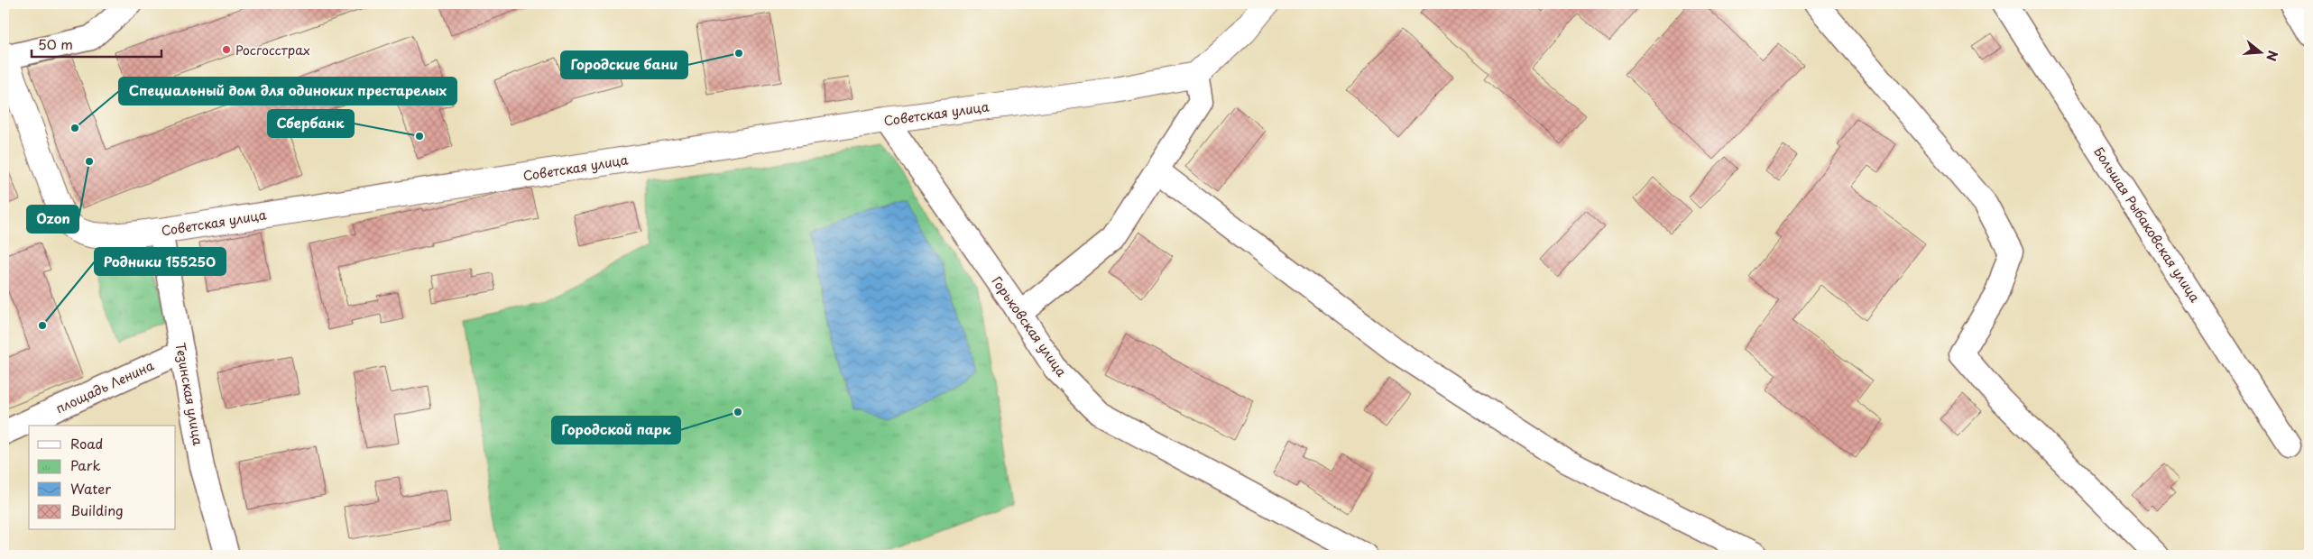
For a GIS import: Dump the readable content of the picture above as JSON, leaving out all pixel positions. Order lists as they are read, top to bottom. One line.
{"streets":{"main road":["Советская улица"],"street":["Большая Рыбаковская улица","Горьковская улица","площадь Ленина","Тезинская улица"]},"crossings":[["Советская улица","Горьковская улица"],["Советская улица","Тезинская улица"],["площадь Ленина","Тезинская улица"]],"places":["Росгосстрах","Городские бани","Специальный дом для одиноких престарелых","Сбербанк","Ozon","Родники 155250","Городской парк"],"legend":["Road","Park","Water","Building"],"scale_bar":"50 m","north":"right"}
